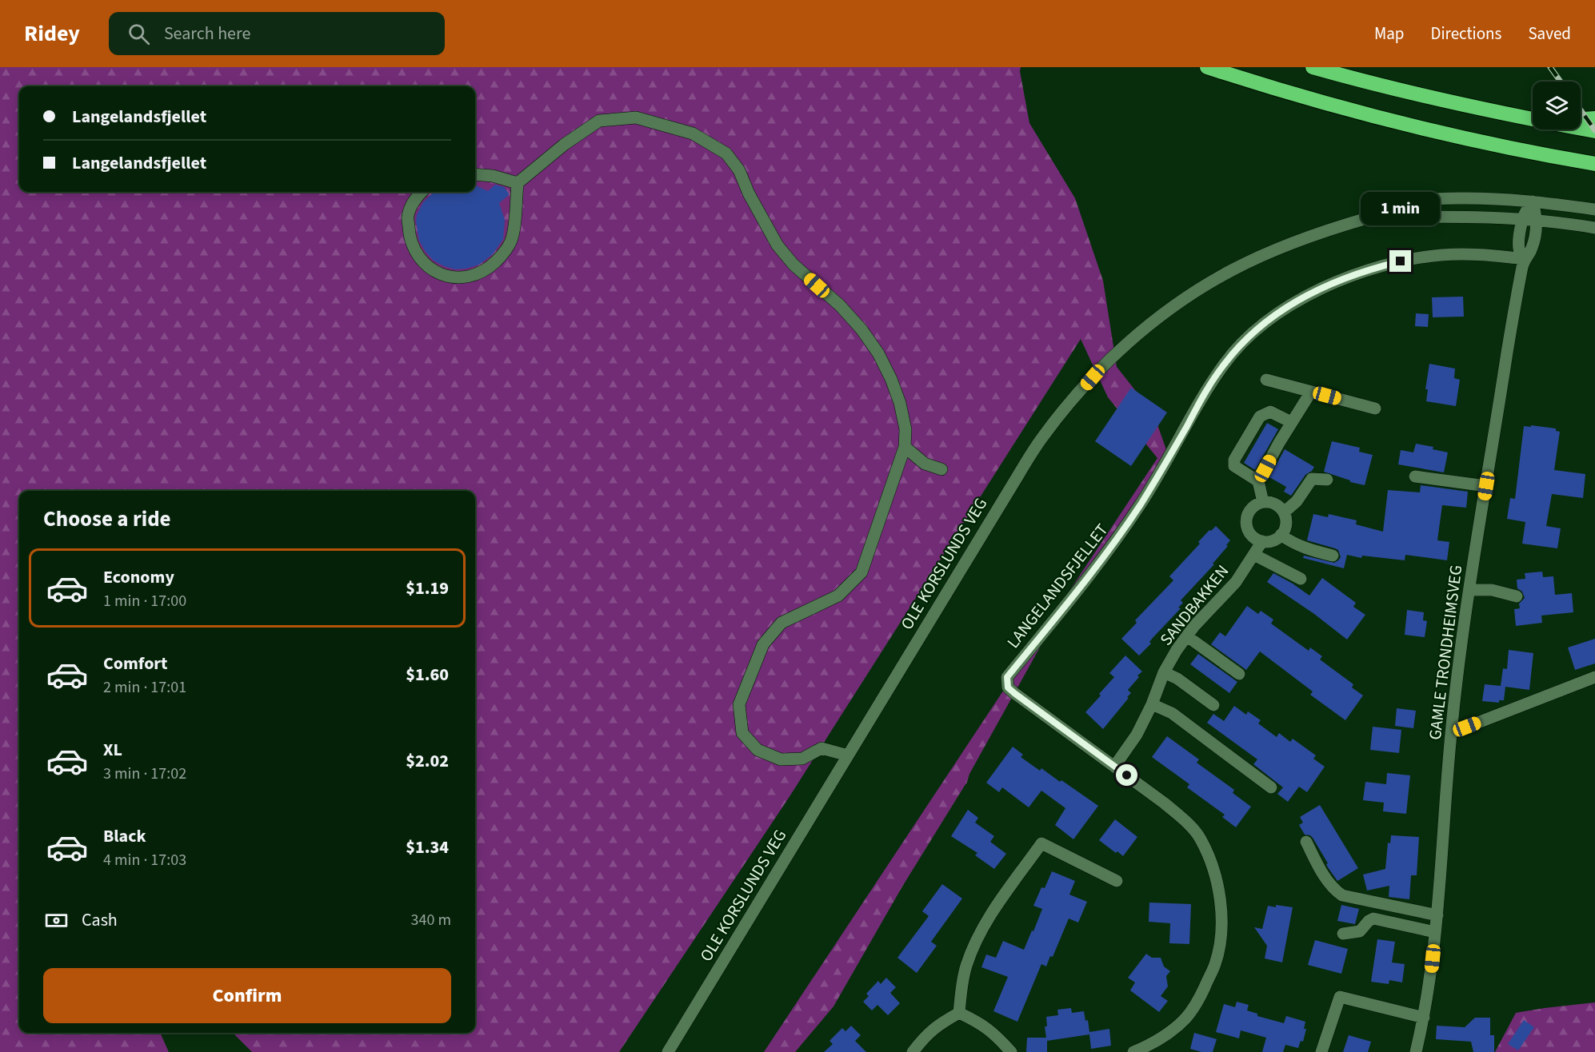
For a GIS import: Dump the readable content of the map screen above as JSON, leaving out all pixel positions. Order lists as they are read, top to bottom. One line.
{"streets":{"street":["OLE KORSLUNDS VEG","LANGELANDSFJELLET","SANDBAKKEN","GAMLE TRONDHEIMSVEG"]},"crossings":[["OLE KORSLUNDS VEG","GAMLE TRONDHEIMSVEG"],["LANGELANDSFJELLET","SANDBAKKEN"],["LANGELANDSFJELLET","GAMLE TRONDHEIMSVEG"]],"page":{"header":"Ridey","search":"Search here","nav":["Map","Directions","Saved"],"banner":["Langelandsfjellet","Langelandsfjellet"],"bubble":"1 min","heading":"Choose a ride","list":[{"name":"Economy","note":"1 min · 17:00","value":"$1.19"},{"name":"Comfort","note":"2 min · 17:01","value":"$1.60"},{"name":"XL","note":"3 min · 17:02","value":"$2.02"},{"name":"Black","note":"4 min · 17:03","value":"$1.34"}],"pay":["Cash","340 m"],"buttons":"Confirm"}}
